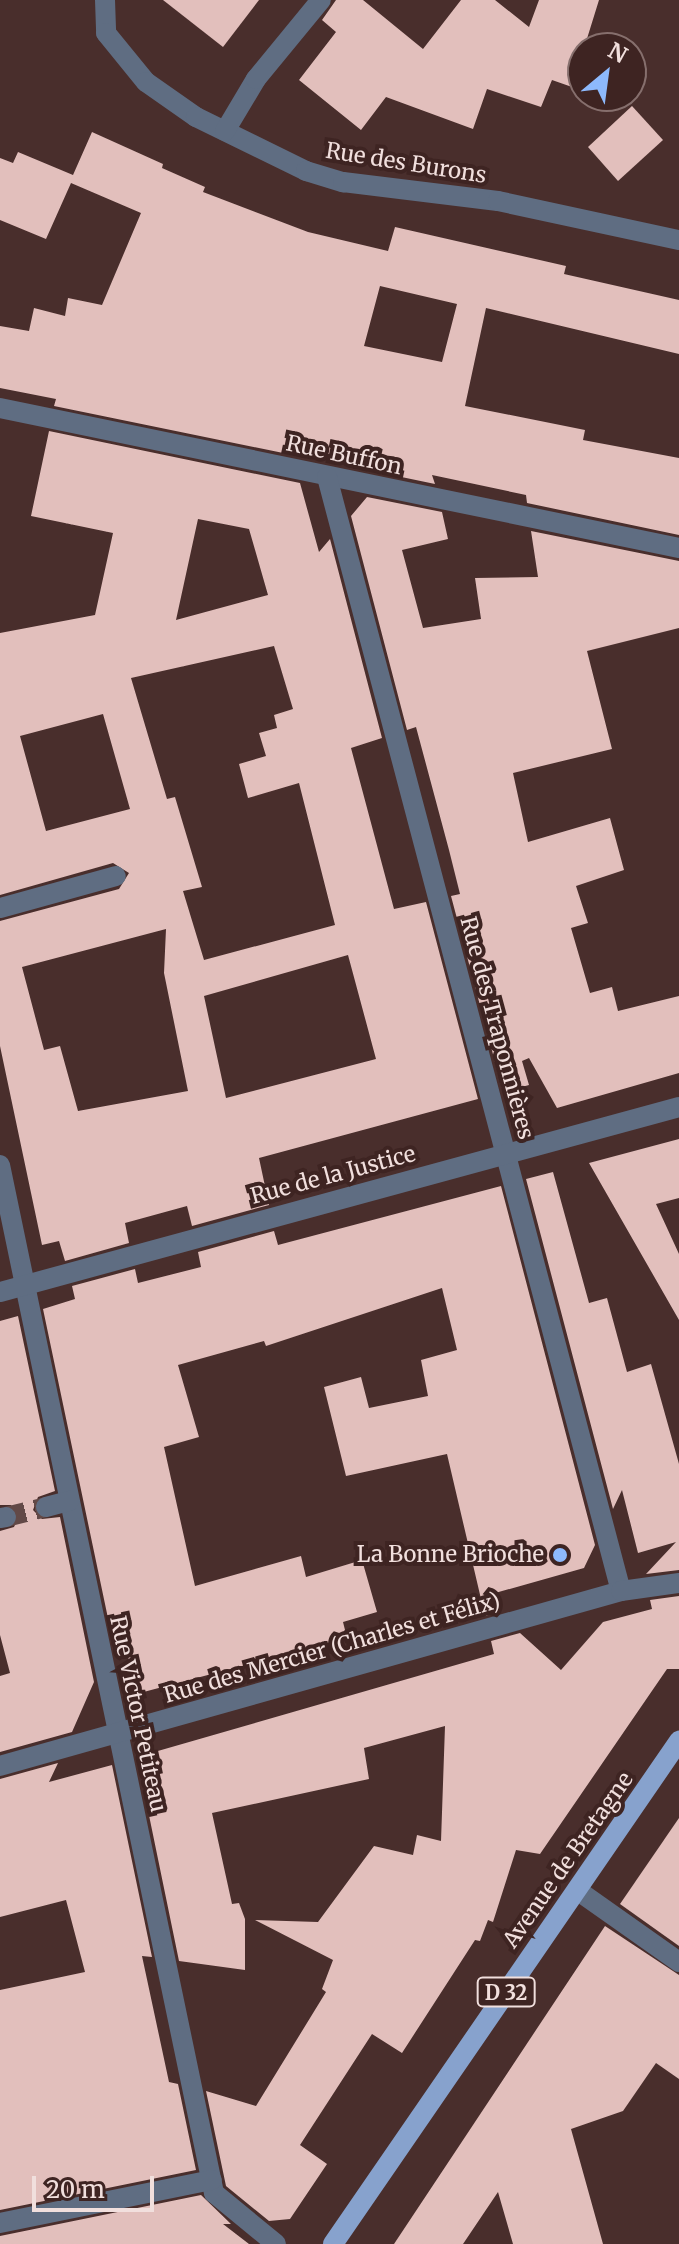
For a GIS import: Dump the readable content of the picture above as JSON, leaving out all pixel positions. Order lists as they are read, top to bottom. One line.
{"streets":{"main road":["Avenue de Bretagne","D 32"],"street":["Rue des Burons","Rue Buffon","Rue des Traponnières","Rue de la Justice","Rue des Mercier (Charles et Félix)","Rue Victor Petiteau"]},"crossings":[["Rue Buffon","Rue des Traponnières"],["Rue des Traponnières","Rue de la Justice"],["Rue des Traponnières","Rue des Mercier (Charles et Félix)"],["Rue de la Justice","Rue Victor Petiteau"],["Rue des Mercier (Charles et Félix)","Rue Victor Petiteau"]],"places":["La Bonne Brioche"],"scale_bar":"20 m","north":"top right"}
